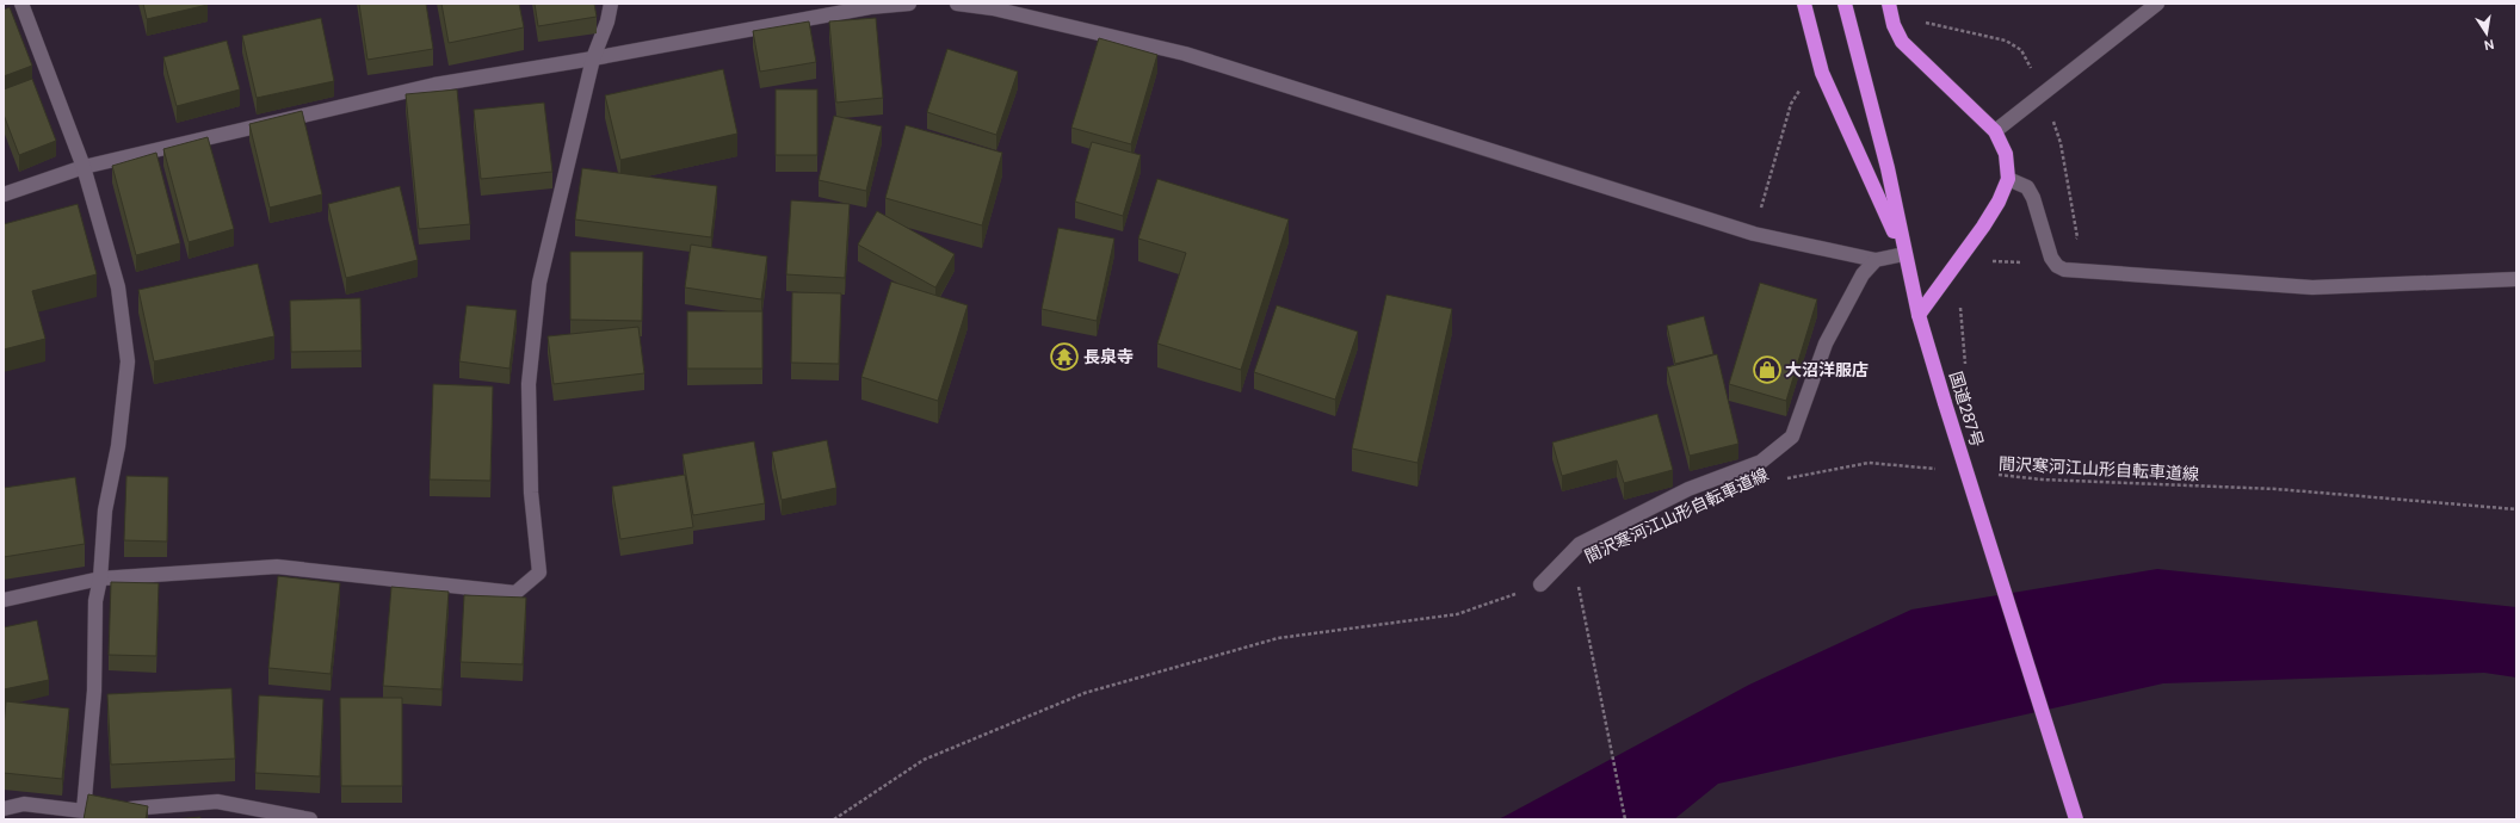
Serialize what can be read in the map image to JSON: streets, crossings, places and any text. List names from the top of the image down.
{
  "streets": {
    "highway": ["国道287号"],
    "path": ["間沢寒河江山形自転車道線"]
  },
  "places": {
    "temple": ["長泉寺"],
    "shop": ["大沼洋服店"]
  },
  "north": "bottom"
}
